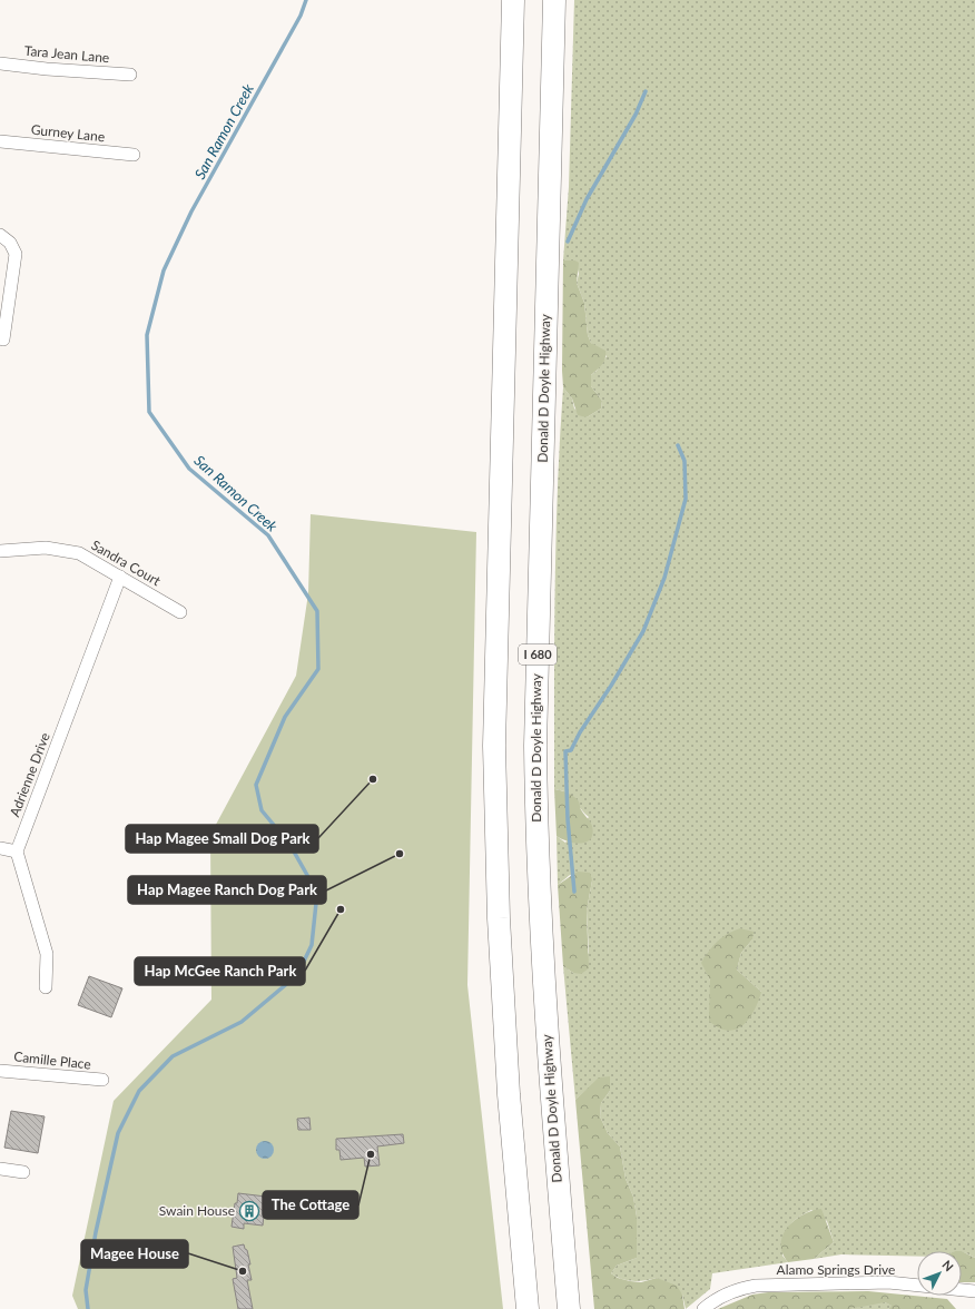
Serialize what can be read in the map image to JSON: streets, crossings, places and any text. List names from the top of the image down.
{
  "streets": {
    "highway": ["Donald D Doyle Highway", "I 680"],
    "street": [
      "Tara Jean Lane",
      "Gurney Lane",
      "Sandra Court",
      "Adrienne Drive",
      "Camille Place",
      "Alamo Springs Drive"
    ]
  },
  "crossings": [
    ["Sandra Court", "Adrienne Drive"]
  ],
  "water": ["San Ramon Creek"],
  "places": {
    "other": [
      "Hap Magee Small Dog Park",
      "Hap Magee Ranch Dog Park",
      "Hap McGee Ranch Park",
      "The Cottage",
      "Magee House"
    ],
    "building": ["Swain House"]
  },
  "north": "top right"
}
